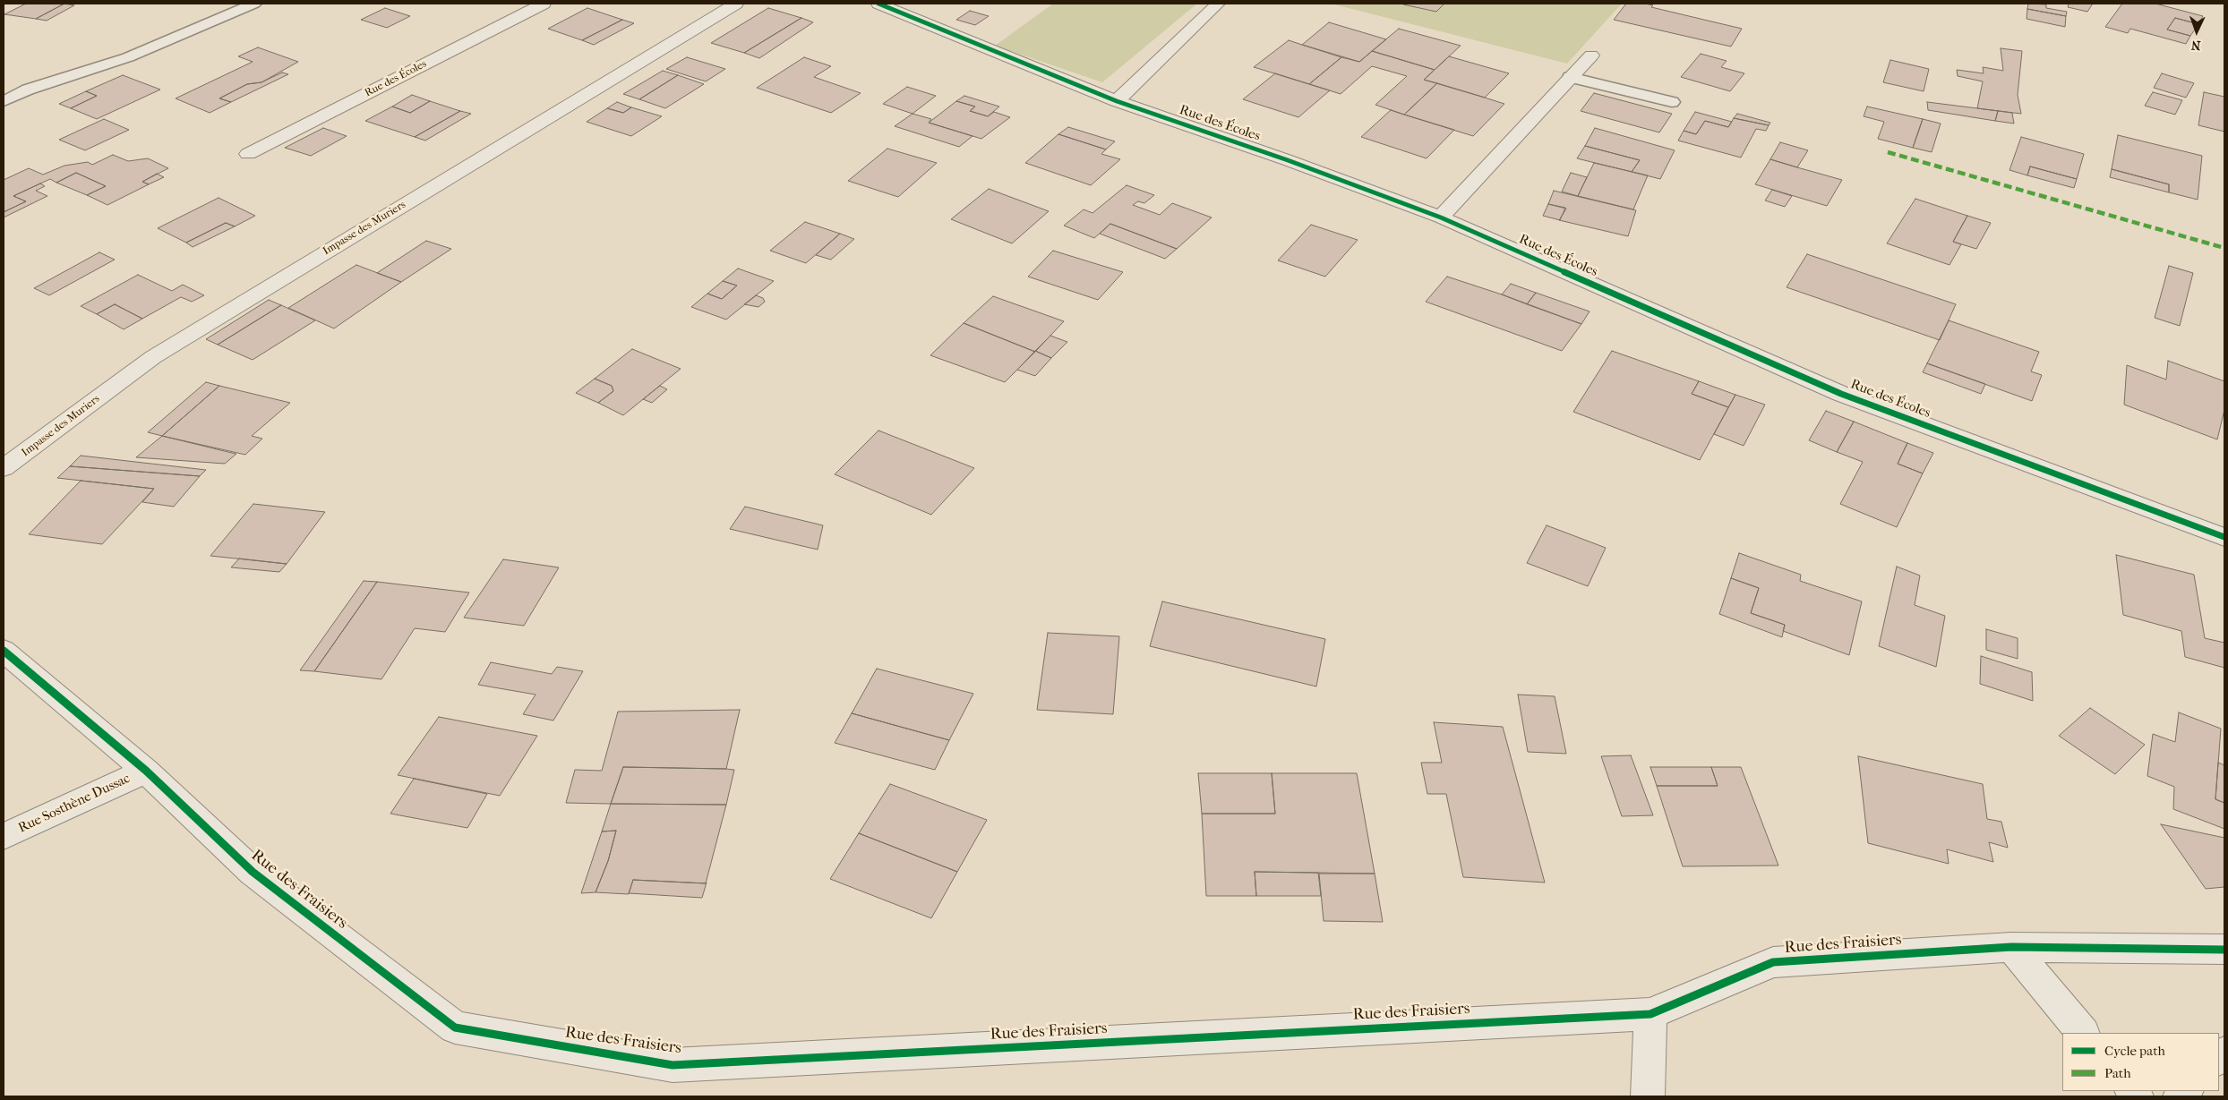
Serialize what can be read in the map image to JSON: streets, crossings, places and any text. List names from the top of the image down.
{
  "streets": {
    "street": [
      "Rue des Écoles",
      "Impasse des Muriers",
      "Rue Sosthène Dussac",
      "Rue des Fraisiers"
    ]
  },
  "crossings": [
    ["Rue Sosthène Dussac", "Rue des Fraisiers"]
  ],
  "legend": ["Cycle path", "Path"],
  "north": "bottom"
}
